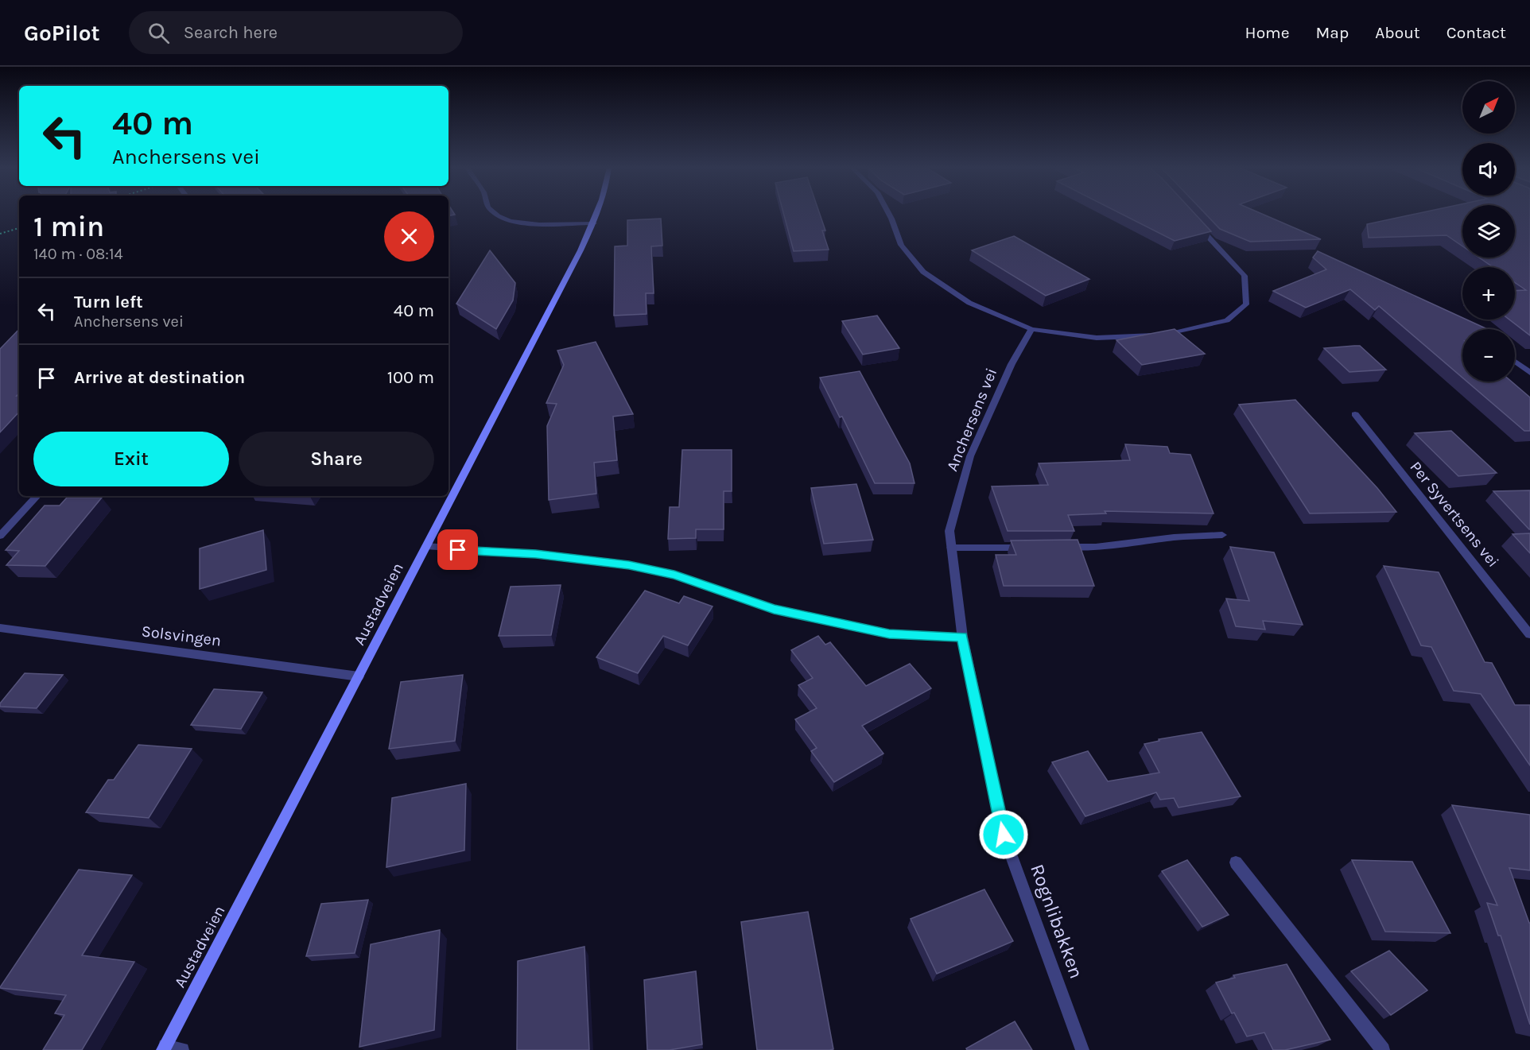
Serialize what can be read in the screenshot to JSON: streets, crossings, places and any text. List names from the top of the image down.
{
  "streets": {
    "main road": ["Austadveien"],
    "street": [
      "Anchersens vei",
      "Per Syvertsens vei",
      "Solsvingen",
      "Rognlibakken"
    ]
  },
  "crossings": [
    ["Anchersens vei", "Rognlibakken"],
    ["Austadveien", "Solsvingen"]
  ],
  "north": "top right",
  "page": {
    "header": "GoPilot",
    "search": "Search here",
    "nav": [
      "Home",
      "Map",
      "About",
      "Contact"
    ],
    "map_buttons": ["+", "−"],
    "turn": ["40 m", "Anchersens vei"],
    "heading": ["1 min", "140 m · 08:14"],
    "list": [
      {
        "name": "Turn left",
        "note": "Anchersens vei",
        "value": "40 m"
      },
      {
        "name": "Arrive at destination",
        "value": "100 m"
      }
    ],
    "buttons": ["Exit", "Share"]
  }
}
